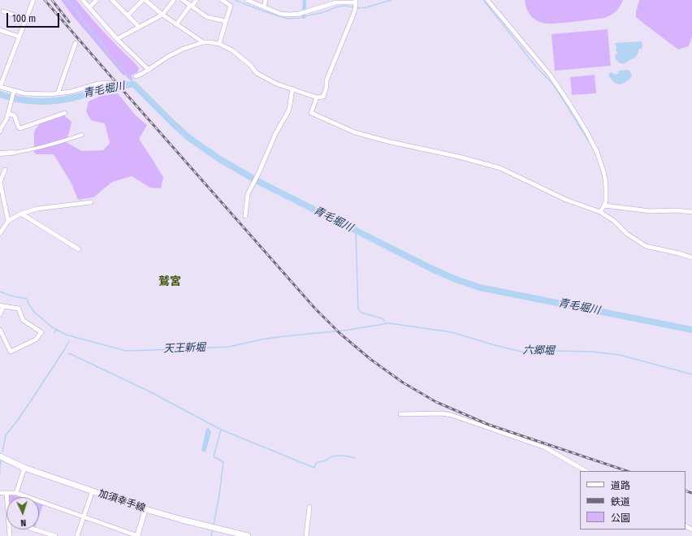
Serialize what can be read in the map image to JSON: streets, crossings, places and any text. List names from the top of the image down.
{
  "streets": {
    "main road": ["加須幸手線"]
  },
  "districts": ["鷲宮"],
  "water": ["青毛堀川", "天王新堀", "六郷堀"],
  "legend": ["道路", "鉄道", "公園"],
  "scale_bar": "100 m",
  "north": "bottom"
}
